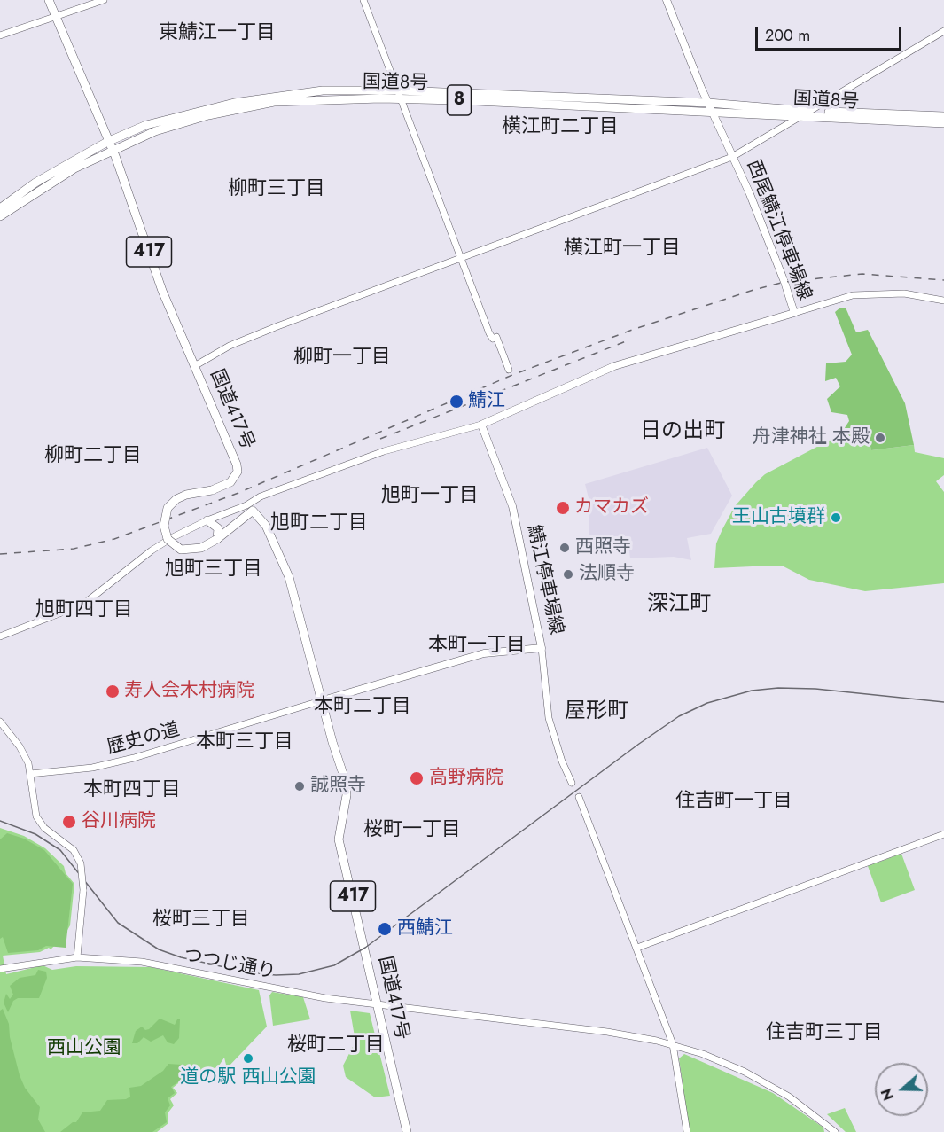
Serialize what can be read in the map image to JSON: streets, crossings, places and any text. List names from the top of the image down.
{
  "streets": {
    "highway": [
      "国道8号",
      "8",
      "417",
      "国道417号"
    ],
    "main road": ["西尾鯖江停車場線", "鯖江停車場線"],
    "street": ["歴史の道", "つつじ通り"]
  },
  "crossings": [
    ["国道8号", "西尾鯖江停車場線"],
    ["国道8号", "国道417号"],
    ["西尾鯖江停車場線", "鯖江停車場線"],
    ["国道417号", "鯖江停車場線"],
    ["国道417号", "歴史の道"],
    ["国道417号", "つつじ通り"],
    ["鯖江停車場線", "歴史の道"]
  ],
  "districts": [
    "東鯖江一丁目",
    "横江町二丁目",
    "柳町三丁目",
    "横江町一丁目",
    "柳町一丁目",
    "日の出町",
    "柳町二丁目",
    "旭町一丁目",
    "旭町二丁目",
    "旭町三丁目",
    "深江町",
    "旭町四丁目",
    "本町一丁目",
    "本町二丁目",
    "屋形町",
    "本町三丁目",
    "本町四丁目",
    "住吉町一丁目",
    "桜町一丁目",
    "桜町三丁目",
    "住吉町三丁目",
    "桜町二丁目"
  ],
  "parks": ["西山公園"],
  "places": [
    "鯖江",
    "舟津神社 本殿",
    "カマカズ",
    "王山古墳群",
    "西照寺",
    "法順寺",
    "寿人会木村病院",
    "高野病院",
    "誠照寺",
    "谷川病院",
    "西鯖江",
    "道の駅 西山公園"
  ],
  "scale_bar": "200 m",
  "north": "left"
}
